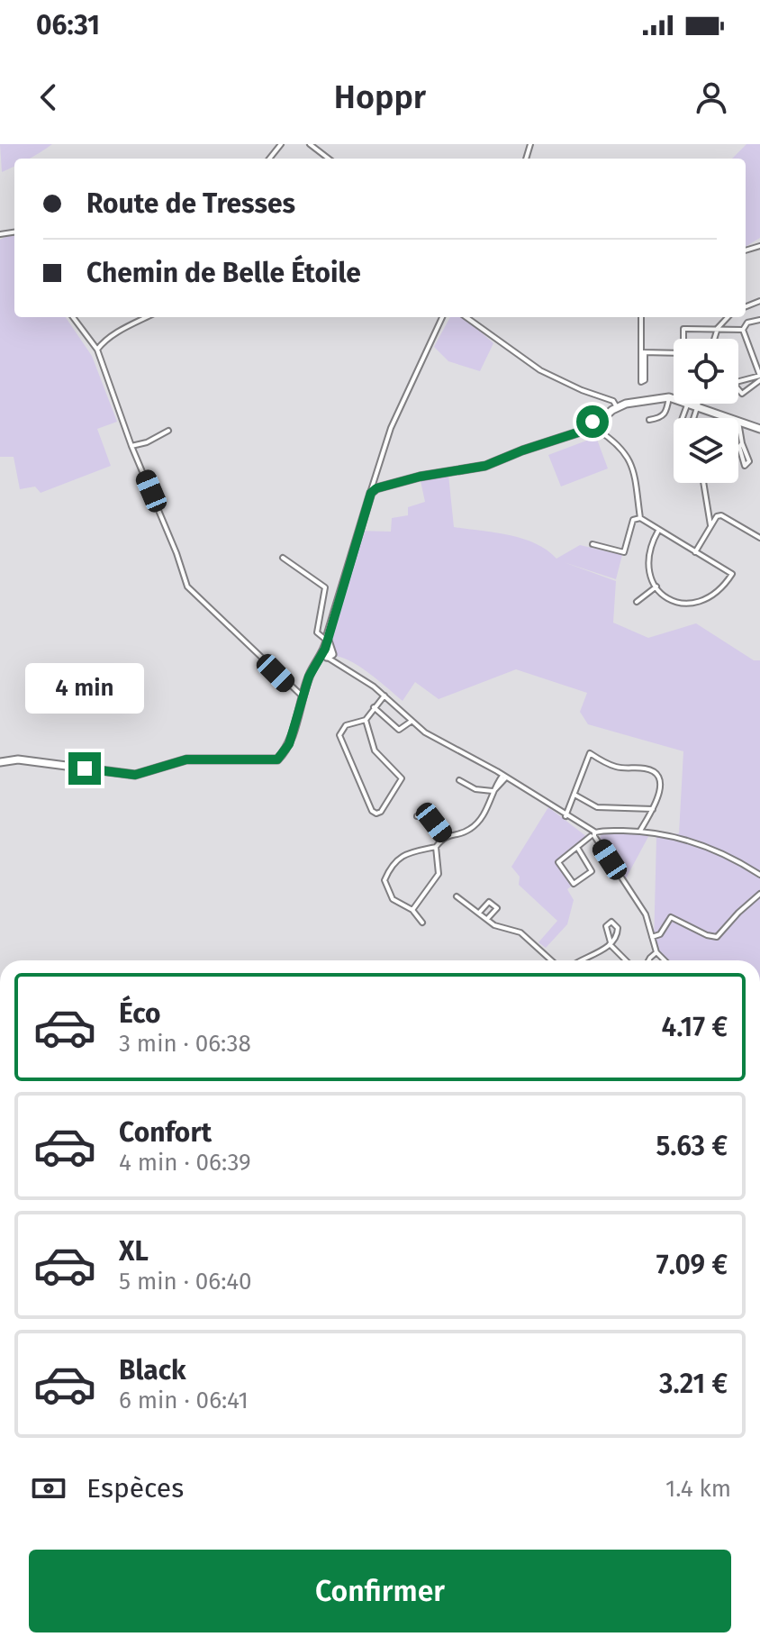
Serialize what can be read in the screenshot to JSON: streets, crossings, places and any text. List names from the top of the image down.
{
  "page": {
    "status": "06:31",
    "header": "Hoppr",
    "banner": ["Route de Tresses", "Chemin de Belle Étoile"],
    "bubble": "4 min",
    "list": [
      {
        "name": "Éco",
        "note": "3 min · 06:38",
        "value": "4.17 €"
      },
      {
        "name": "Confort",
        "note": "4 min · 06:39",
        "value": "5.63 €"
      },
      {
        "name": "XL",
        "note": "5 min · 06:40",
        "value": "7.09 €"
      },
      {
        "name": "Black",
        "note": "6 min · 06:41",
        "value": "3.21 €"
      }
    ],
    "pay": ["Espèces", "1.4 km"],
    "buttons": "Confirmer"
  }
}
